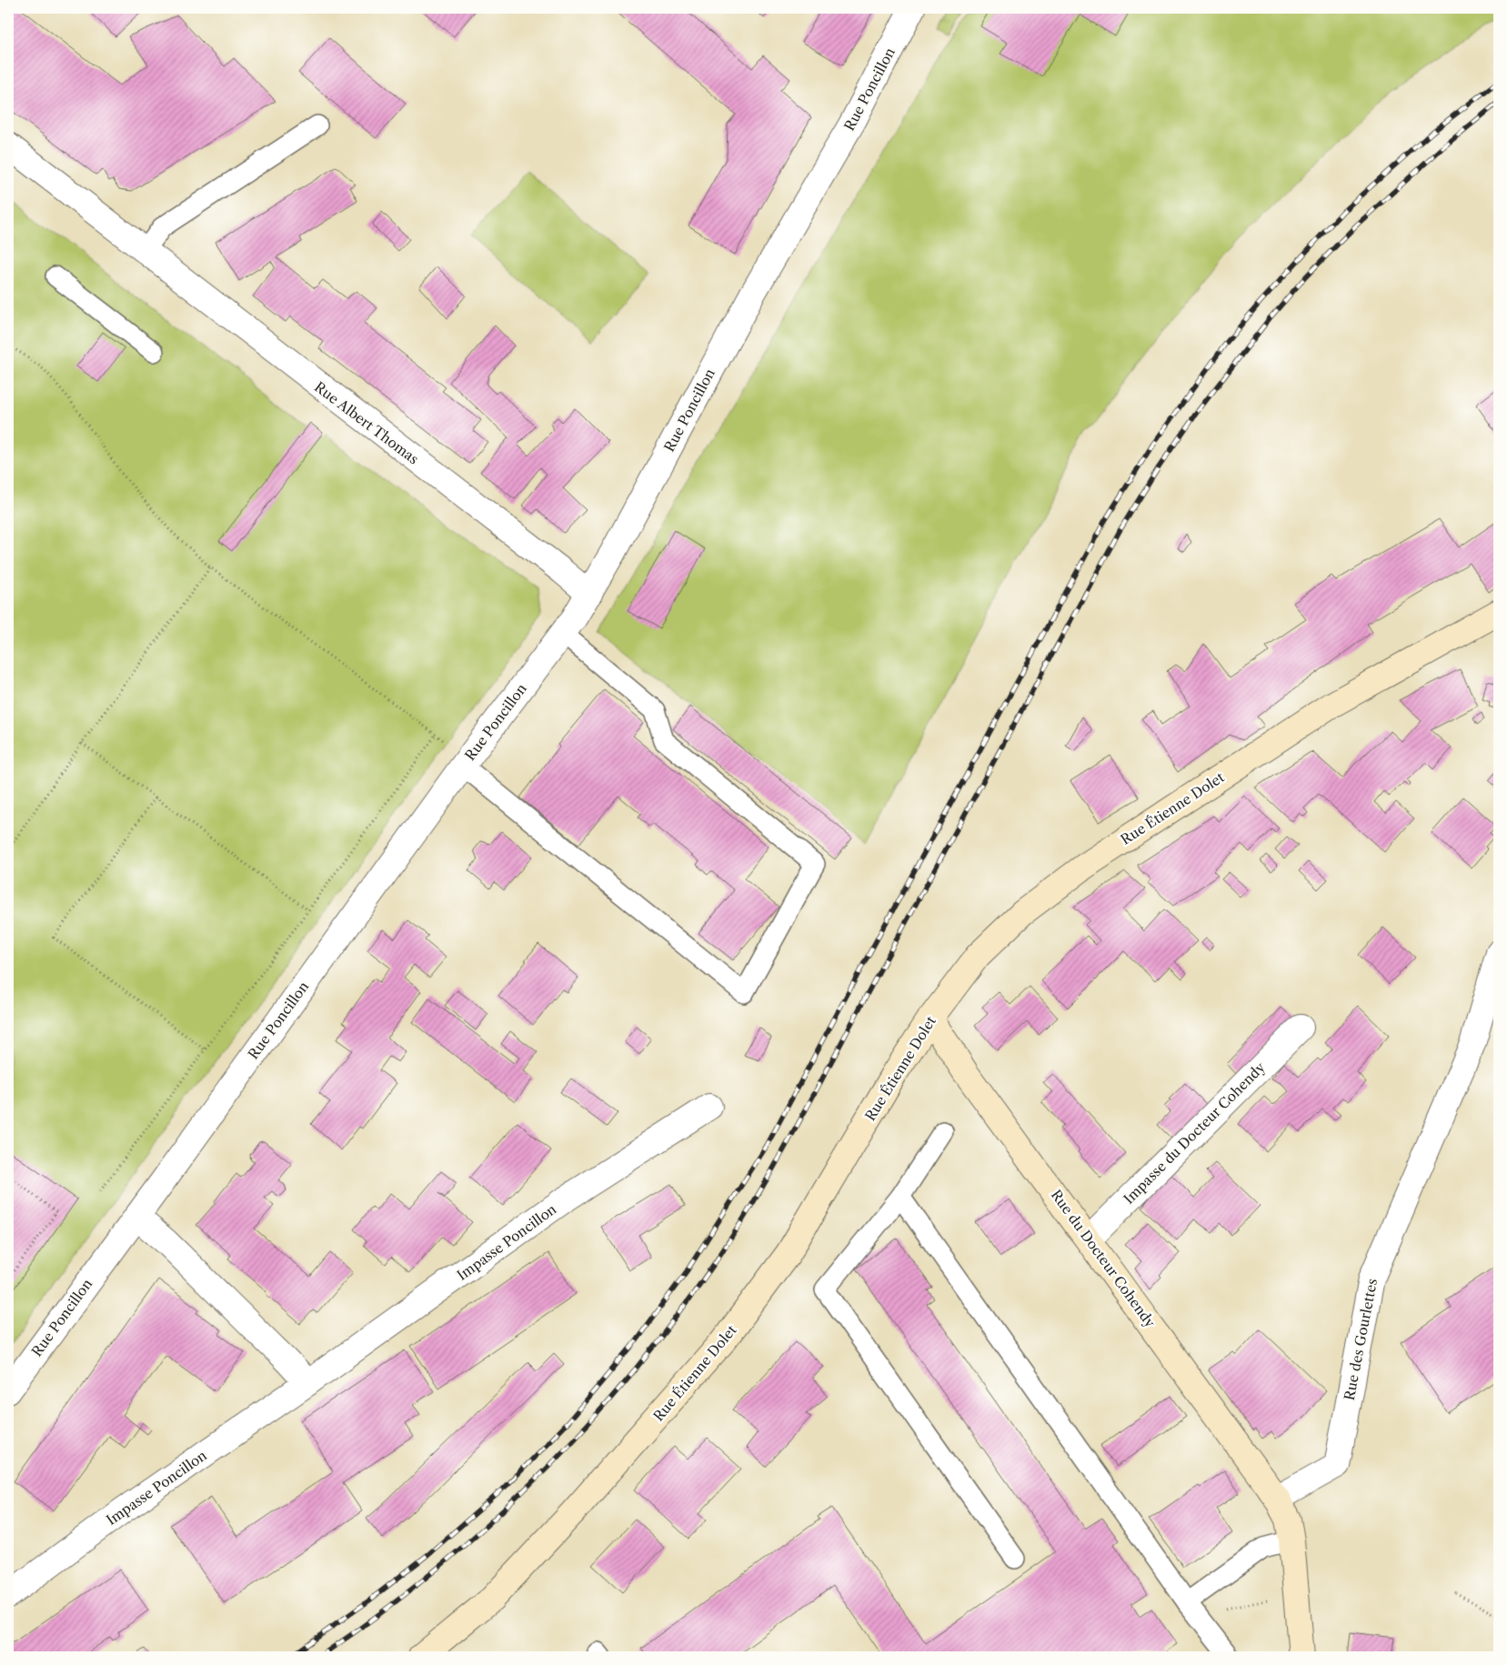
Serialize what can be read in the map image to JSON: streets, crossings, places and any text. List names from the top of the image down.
{
  "streets": {
    "main road": ["Rue Étienne Dolet", "Rue du Docteur Cohendy"],
    "street": [
      "Rue Poncillon",
      "Rue Albert Thomas",
      "Impasse du Docteur Cohendy",
      "Impasse Poncillon",
      "Rue des Gourlettes"
    ]
  },
  "crossings": [
    ["Rue Poncillon", "Rue Albert Thomas"],
    ["Rue Étienne Dolet", "Rue du Docteur Cohendy"],
    ["Impasse du Docteur Cohendy", "Rue du Docteur Cohendy"],
    ["Rue du Docteur Cohendy", "Rue des Gourlettes"]
  ]
}
